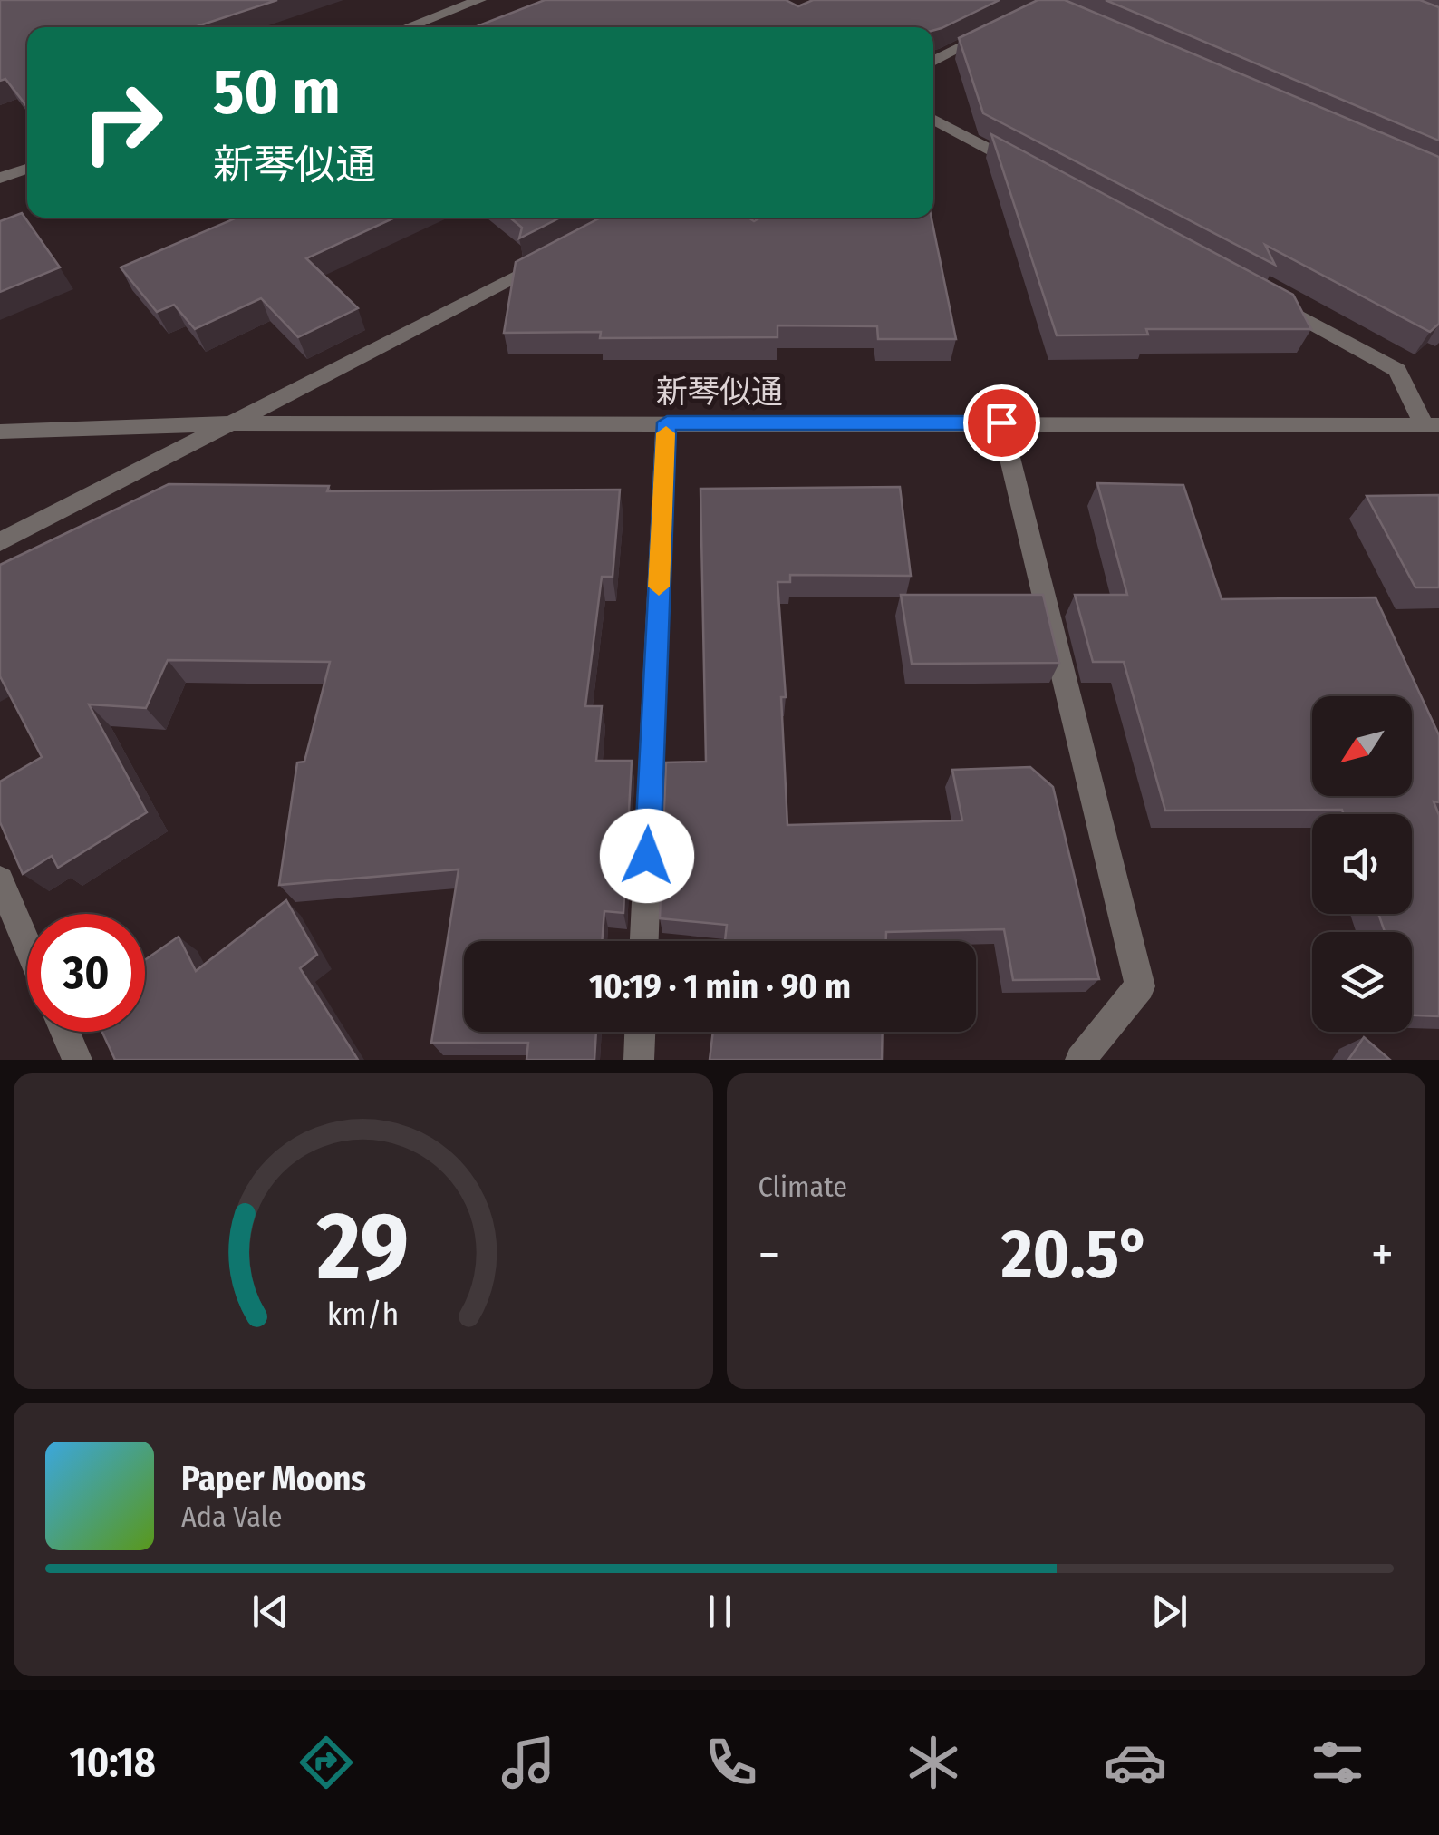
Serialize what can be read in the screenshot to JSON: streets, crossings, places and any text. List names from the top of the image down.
{
  "streets": {
    "street": ["新琴似通"]
  },
  "north": "bottom left",
  "page": {
    "turn": ["50 m", "新琴似通"],
    "limit": "30",
    "trip": "10:19 · 1 min · 90 m",
    "tile": "Climate",
    "heat": ["−", "20.5°", "+"],
    "song": ["Paper Moons", "Ada Vale"],
    "tabs": "10:18",
    "gauge": ["29", "km/h"]
  }
}
